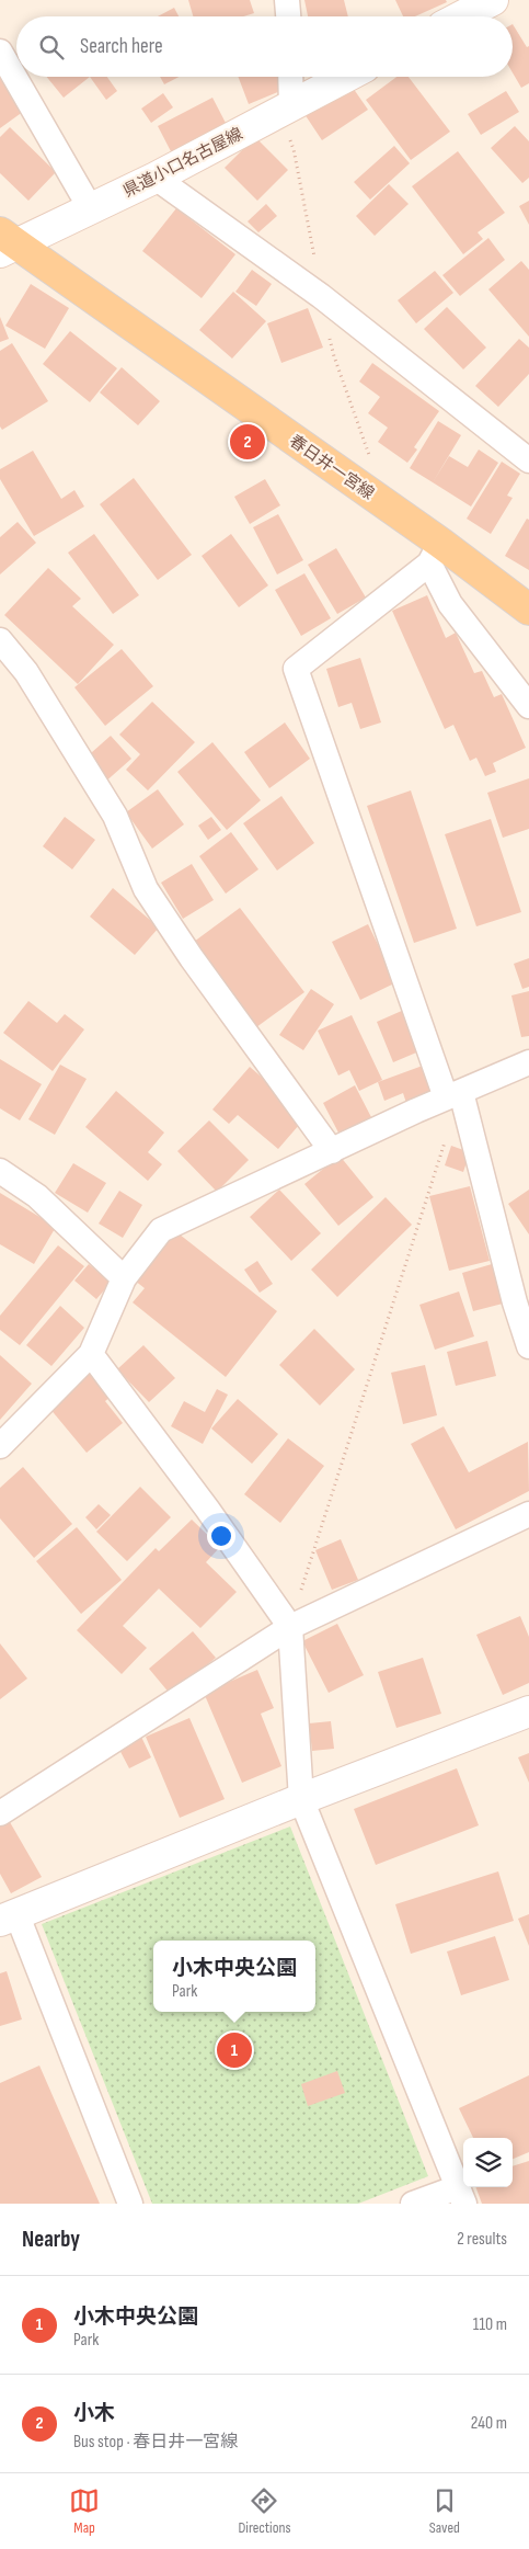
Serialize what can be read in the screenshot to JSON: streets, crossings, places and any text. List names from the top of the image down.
{
  "streets": {
    "main road": ["春日井一宮線"],
    "street": ["県道小口名古屋線"]
  },
  "crossings": [
    ["県道小口名古屋線", "春日井一宮線"]
  ],
  "page": {
    "search": "Search here",
    "pins": ["2", "1"],
    "popup": ["小木中央公園", "Park"],
    "heading": ["Nearby", "2 results"],
    "list": [
      {
        "mark": "1",
        "name": "小木中央公園",
        "note": "Park",
        "value": "110 m"
      },
      {
        "mark": "2",
        "name": "小木",
        "note": "Bus stop · 春日井一宮線",
        "value": "240 m"
      }
    ],
    "nav": ["Map", "Directions", "Saved"]
  }
}
